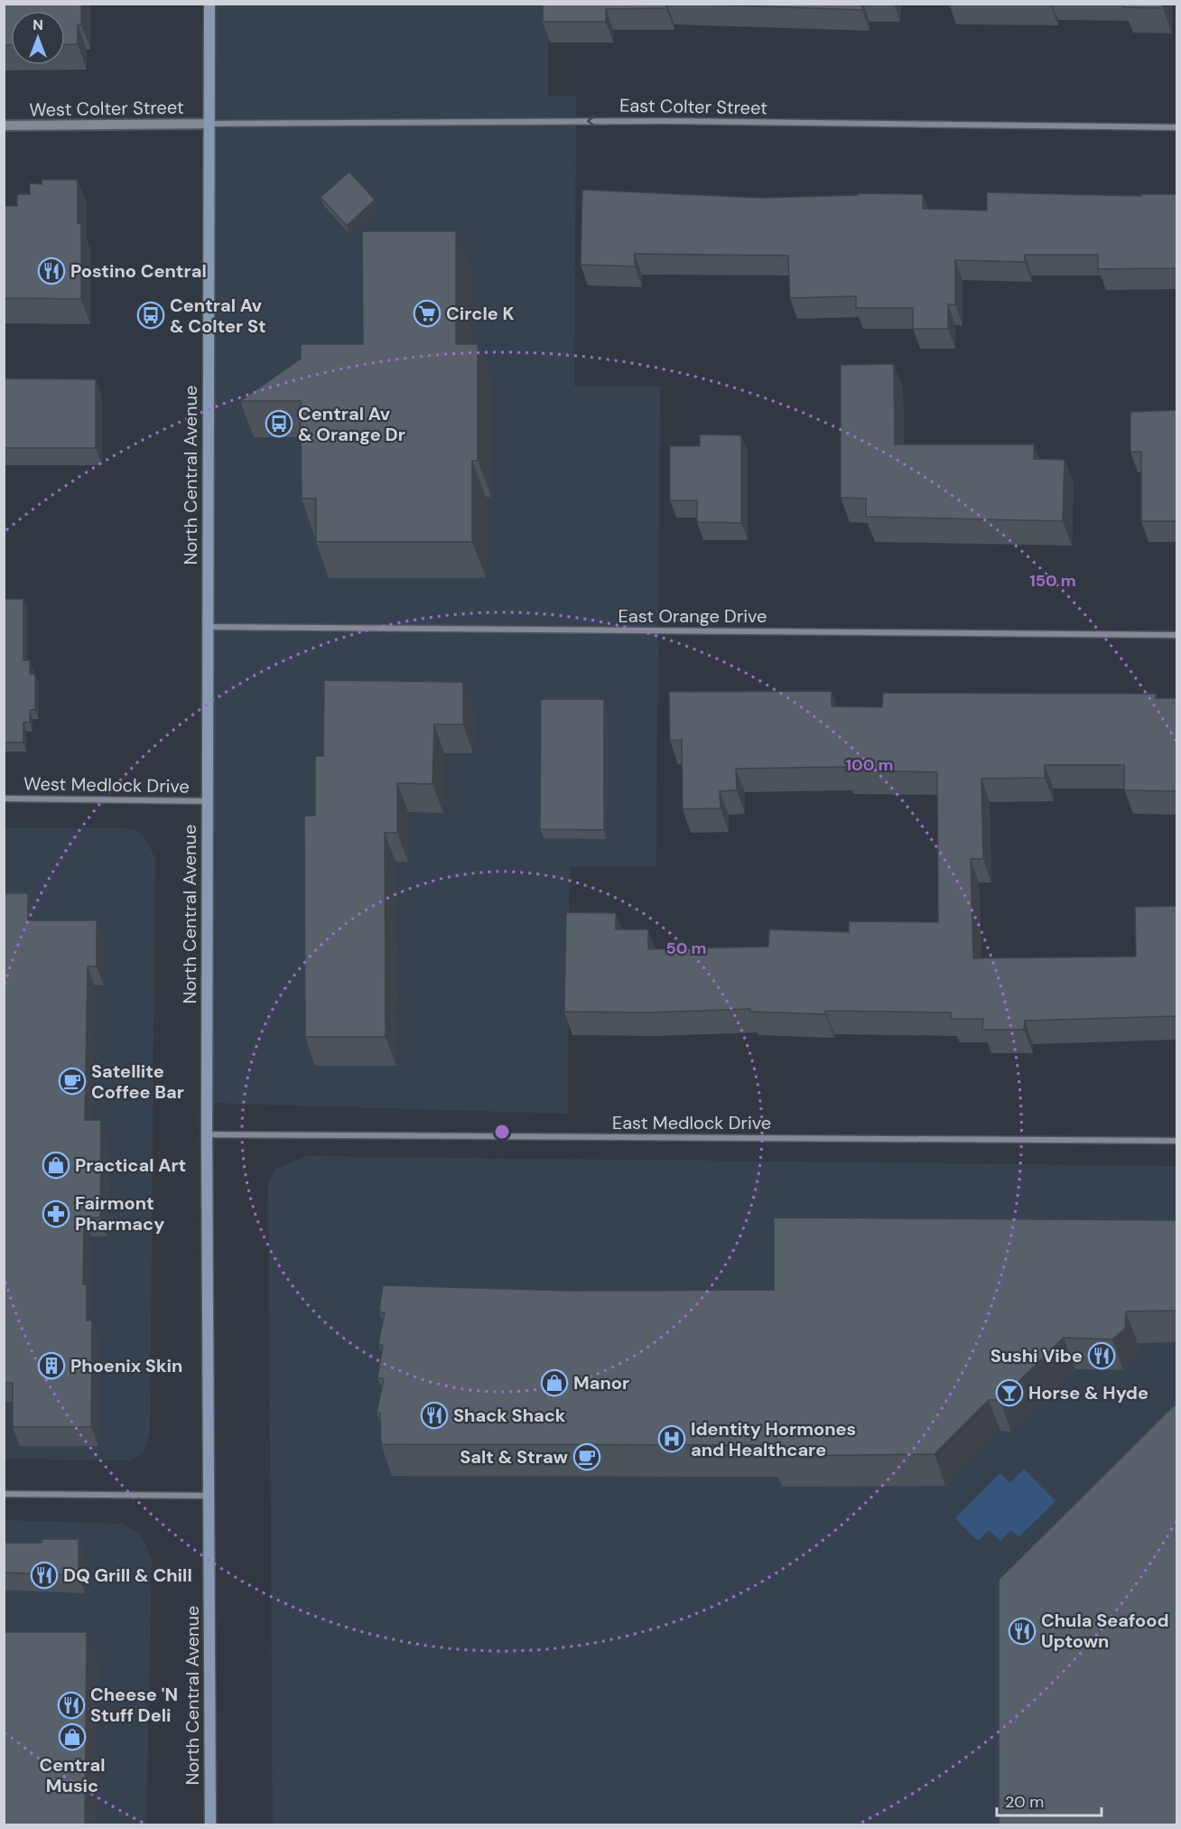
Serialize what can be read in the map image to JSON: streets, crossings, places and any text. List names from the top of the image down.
{
  "streets": {
    "main road": ["North Central Avenue"],
    "street": [
      "East Colter Street",
      "West Colter Street",
      "East Orange Drive",
      "West Medlock Drive",
      "East Medlock Drive"
    ]
  },
  "crossings": [
    ["East Colter Street", "West Colter Street"],
    ["East Colter Street", "North Central Avenue"],
    ["West Colter Street", "North Central Avenue"],
    ["North Central Avenue", "East Orange Drive"],
    ["North Central Avenue", "West Medlock Drive"],
    ["North Central Avenue", "East Medlock Drive"]
  ],
  "one_way": ["East Colter Street"],
  "places": {
    "restaurant": [
      "Postino Central",
      "Sushi Vibe",
      "Shack Shack",
      "DQ Grill & Chill",
      "Chula Seafood Uptown",
      "Cheese 'N Stuff Deli"
    ],
    "supermarket": ["Circle K"],
    "bus stop": ["Central Av & Colter St", "Central Av & Orange Dr"],
    "cafe": ["Satellite Coffee Bar", "Salt & Straw"],
    "shop": ["Practical Art", "Manor", "Central Music"],
    "pharmacy": ["Fairmont Pharmacy"],
    "building": ["Phoenix Skin"],
    "bar": ["Horse & Hyde"],
    "hospital": ["Identity Hormones and Healthcare"]
  },
  "scale_bar": "20 m",
  "north": "top",
  "rings": ["150 m", "100 m", "50 m"]
}
